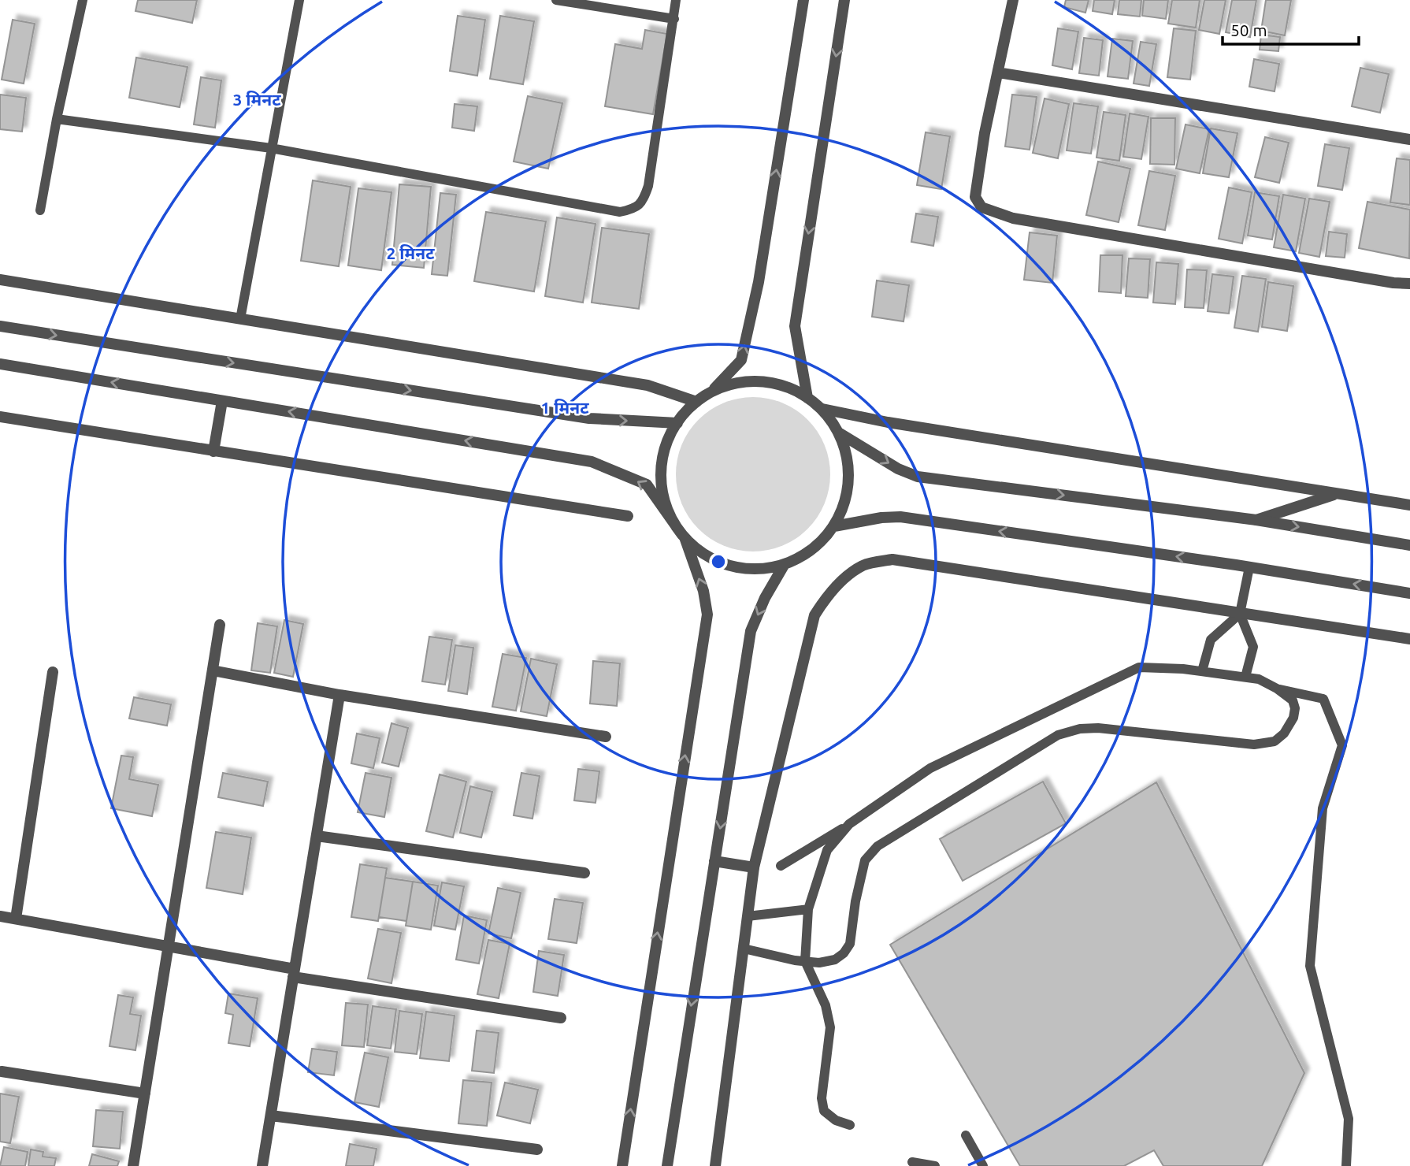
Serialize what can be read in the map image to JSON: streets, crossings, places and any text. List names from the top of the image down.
{
  "scale_bar": "50 m",
  "rings": ["3 मिनट", "2 मिनट", "1 मिनट"]
}
